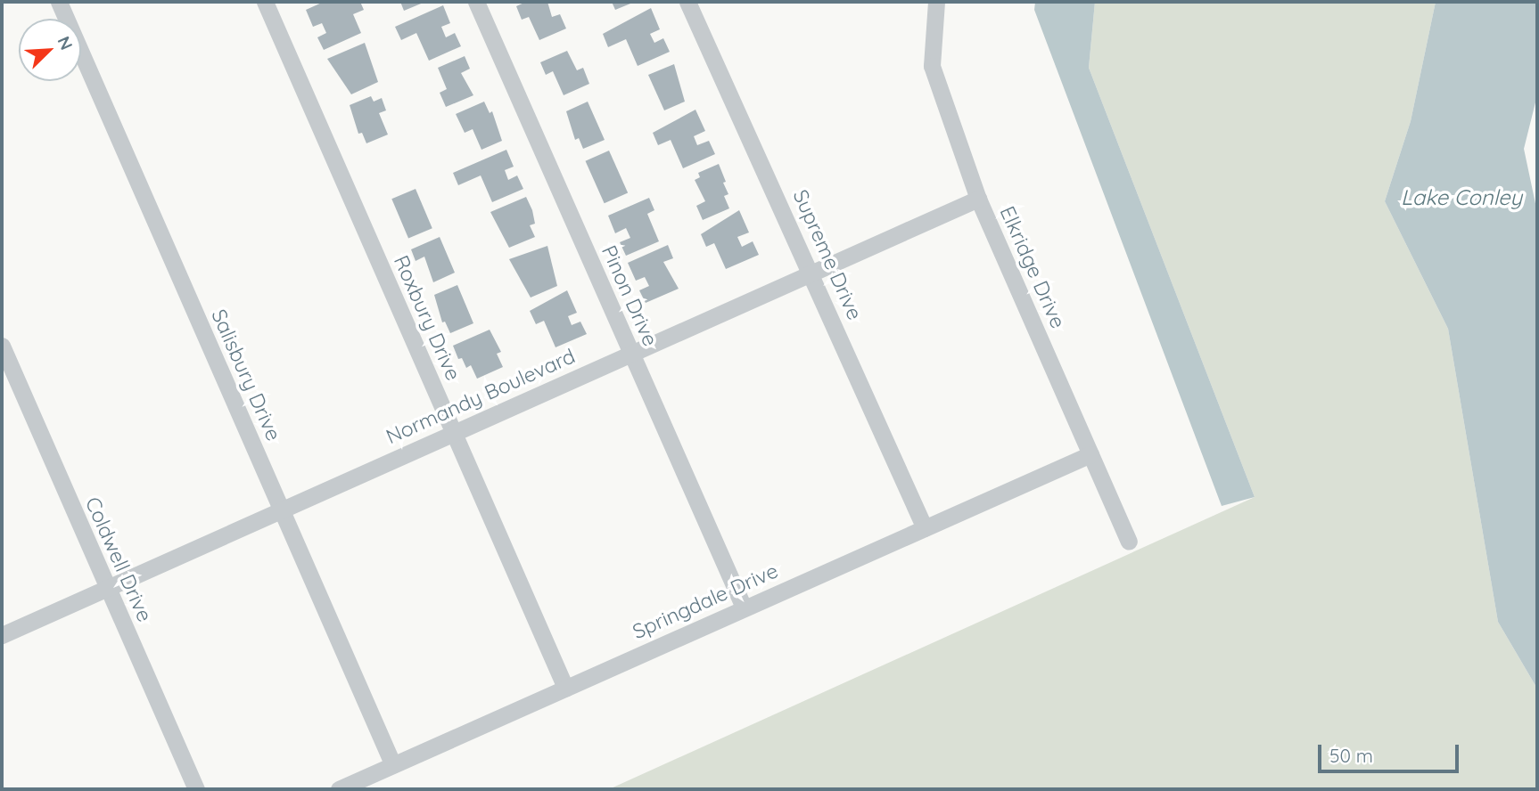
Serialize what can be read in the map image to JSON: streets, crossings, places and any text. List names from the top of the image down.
{
  "streets": {
    "street": [
      "Supreme Drive",
      "Elkridge Drive",
      "Pinon Drive",
      "Roxbury Drive",
      "Salisbury Drive",
      "Normandy Boulevard",
      "Coldwell Drive",
      "Springdale Drive"
    ]
  },
  "crossings": [
    ["Supreme Drive", "Normandy Boulevard"],
    ["Supreme Drive", "Springdale Drive"],
    ["Elkridge Drive", "Normandy Boulevard"],
    ["Elkridge Drive", "Springdale Drive"],
    ["Pinon Drive", "Normandy Boulevard"],
    ["Pinon Drive", "Springdale Drive"],
    ["Roxbury Drive", "Normandy Boulevard"],
    ["Roxbury Drive", "Springdale Drive"],
    ["Salisbury Drive", "Normandy Boulevard"],
    ["Salisbury Drive", "Springdale Drive"],
    ["Normandy Boulevard", "Coldwell Drive"]
  ],
  "water": ["Lake Conley"],
  "scale_bar": "50 m",
  "north": "top right"
}
